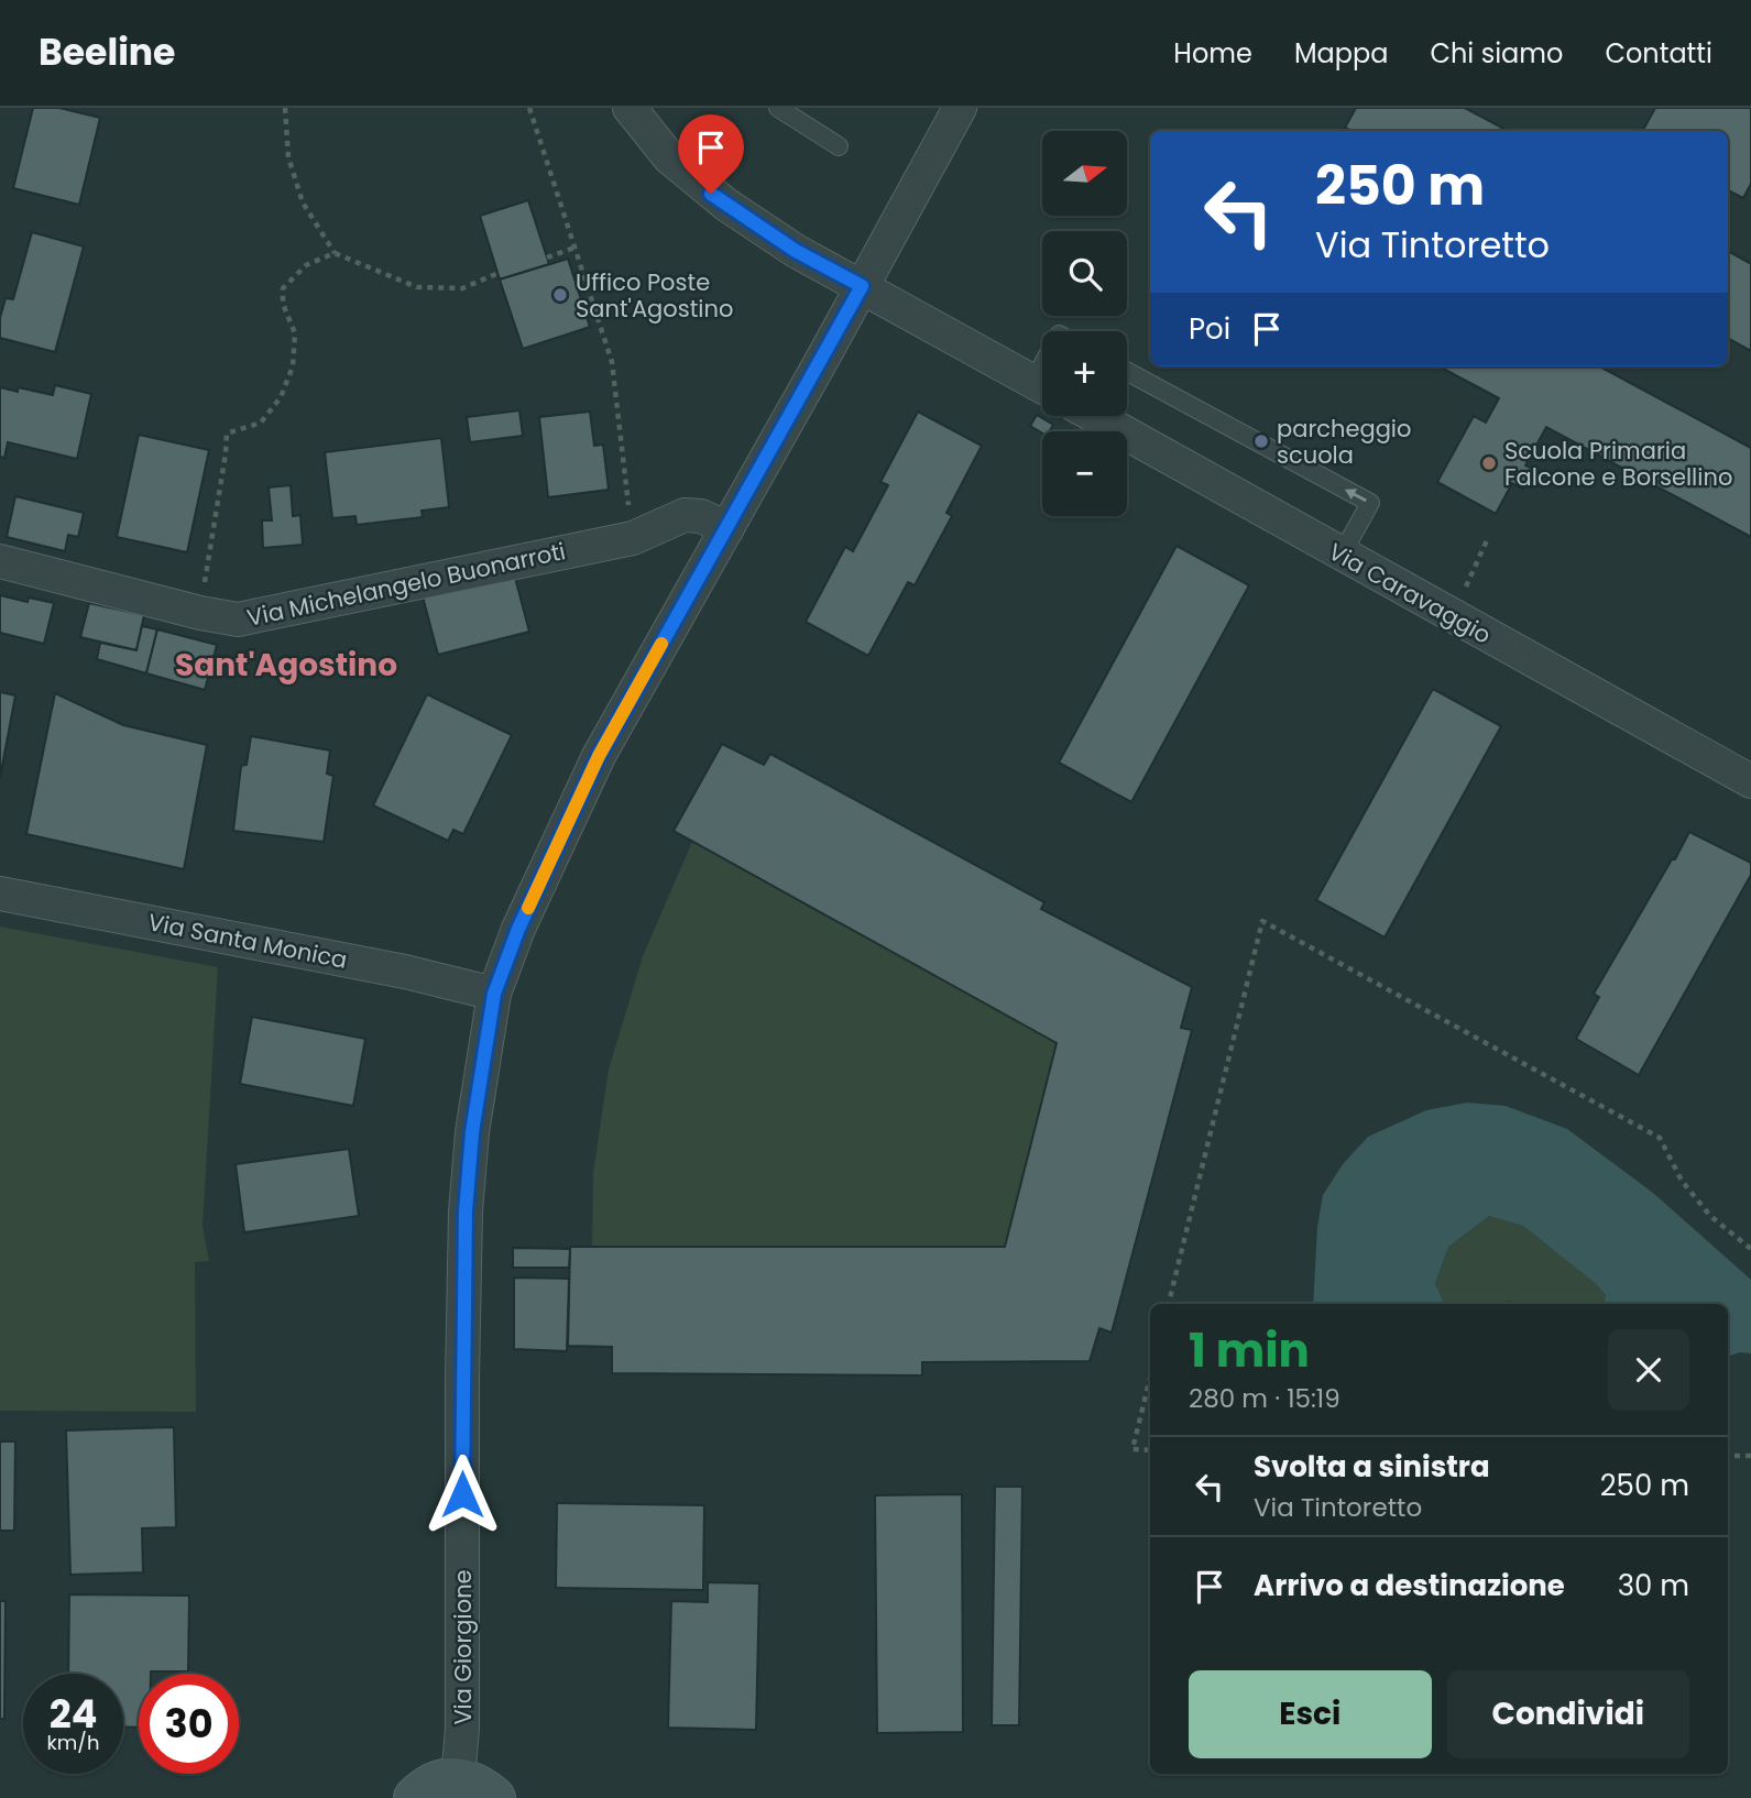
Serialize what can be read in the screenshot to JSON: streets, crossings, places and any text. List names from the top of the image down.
{
  "streets": {
    "street": [
      "Via Michelangelo Buonarroti",
      "Via Caravaggio",
      "Via Santa Monica",
      "Via Giorgione"
    ]
  },
  "crossings": [
    ["Via Michelangelo Buonarroti", "Via Giorgione"],
    ["Via Santa Monica", "Via Giorgione"]
  ],
  "districts": ["Sant'Agostino"],
  "places": ["Uffico Poste Sant'Agostino", "parcheggio scuola", "Scuola Primaria Falcone e Borsellino"],
  "north": "right",
  "page": {
    "header": "Beeline",
    "nav": [
      "Home",
      "Mappa",
      "Chi siamo",
      "Contatti"
    ],
    "map_buttons": ["+", "−"],
    "turn": ["250 m", "Via Tintoretto"],
    "then": "Poi",
    "heading": ["1 min", "280 m · 15:19"],
    "list": [
      {
        "name": "Svolta a sinistra",
        "note": "Via Tintoretto",
        "value": "250 m"
      },
      {
        "name": "Arrivo a destinazione",
        "value": "30 m"
      }
    ],
    "buttons": ["Esci", "Condividi"],
    "speed": "24 km/h",
    "limit": "30"
  }
}
